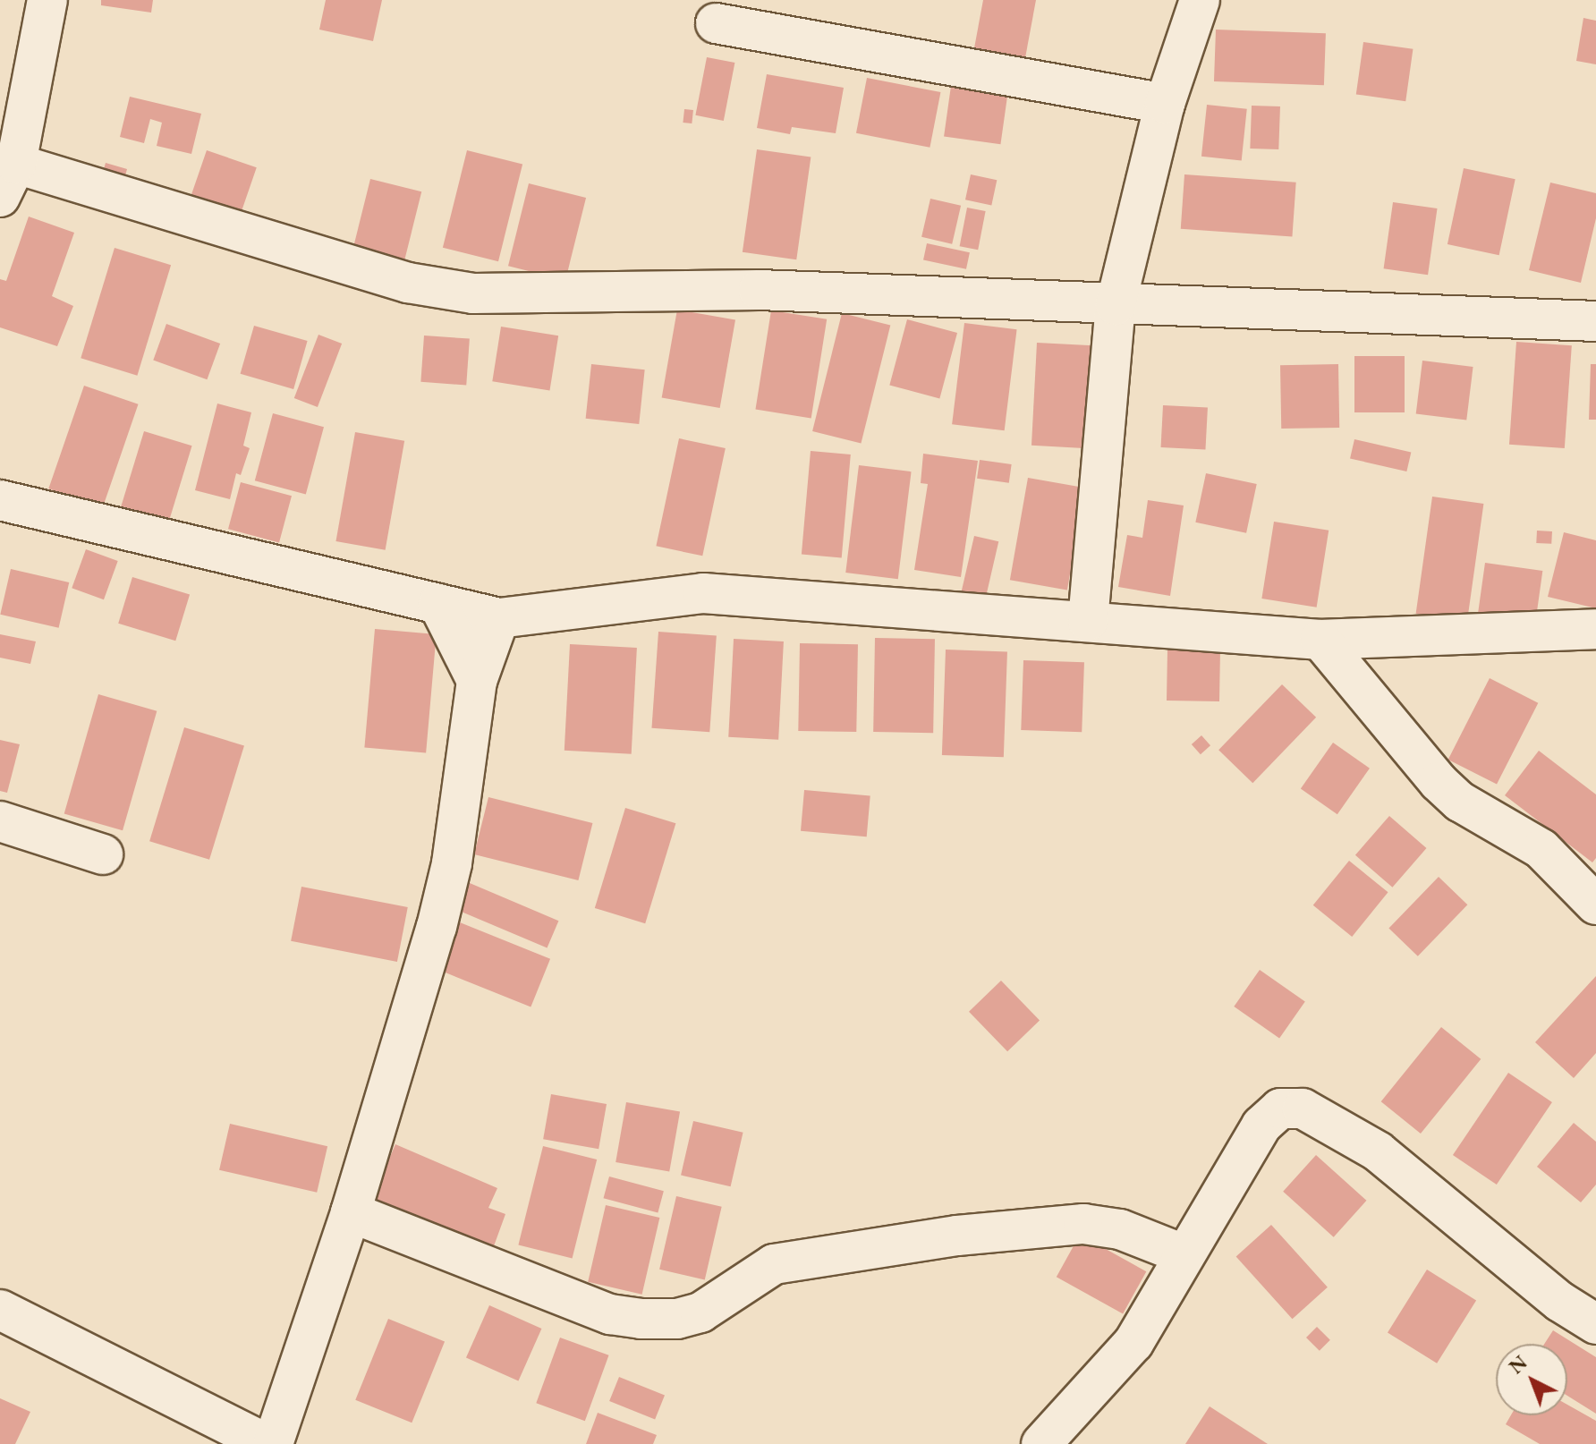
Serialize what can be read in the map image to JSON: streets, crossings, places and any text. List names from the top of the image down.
{
  "north": "top left"
}
